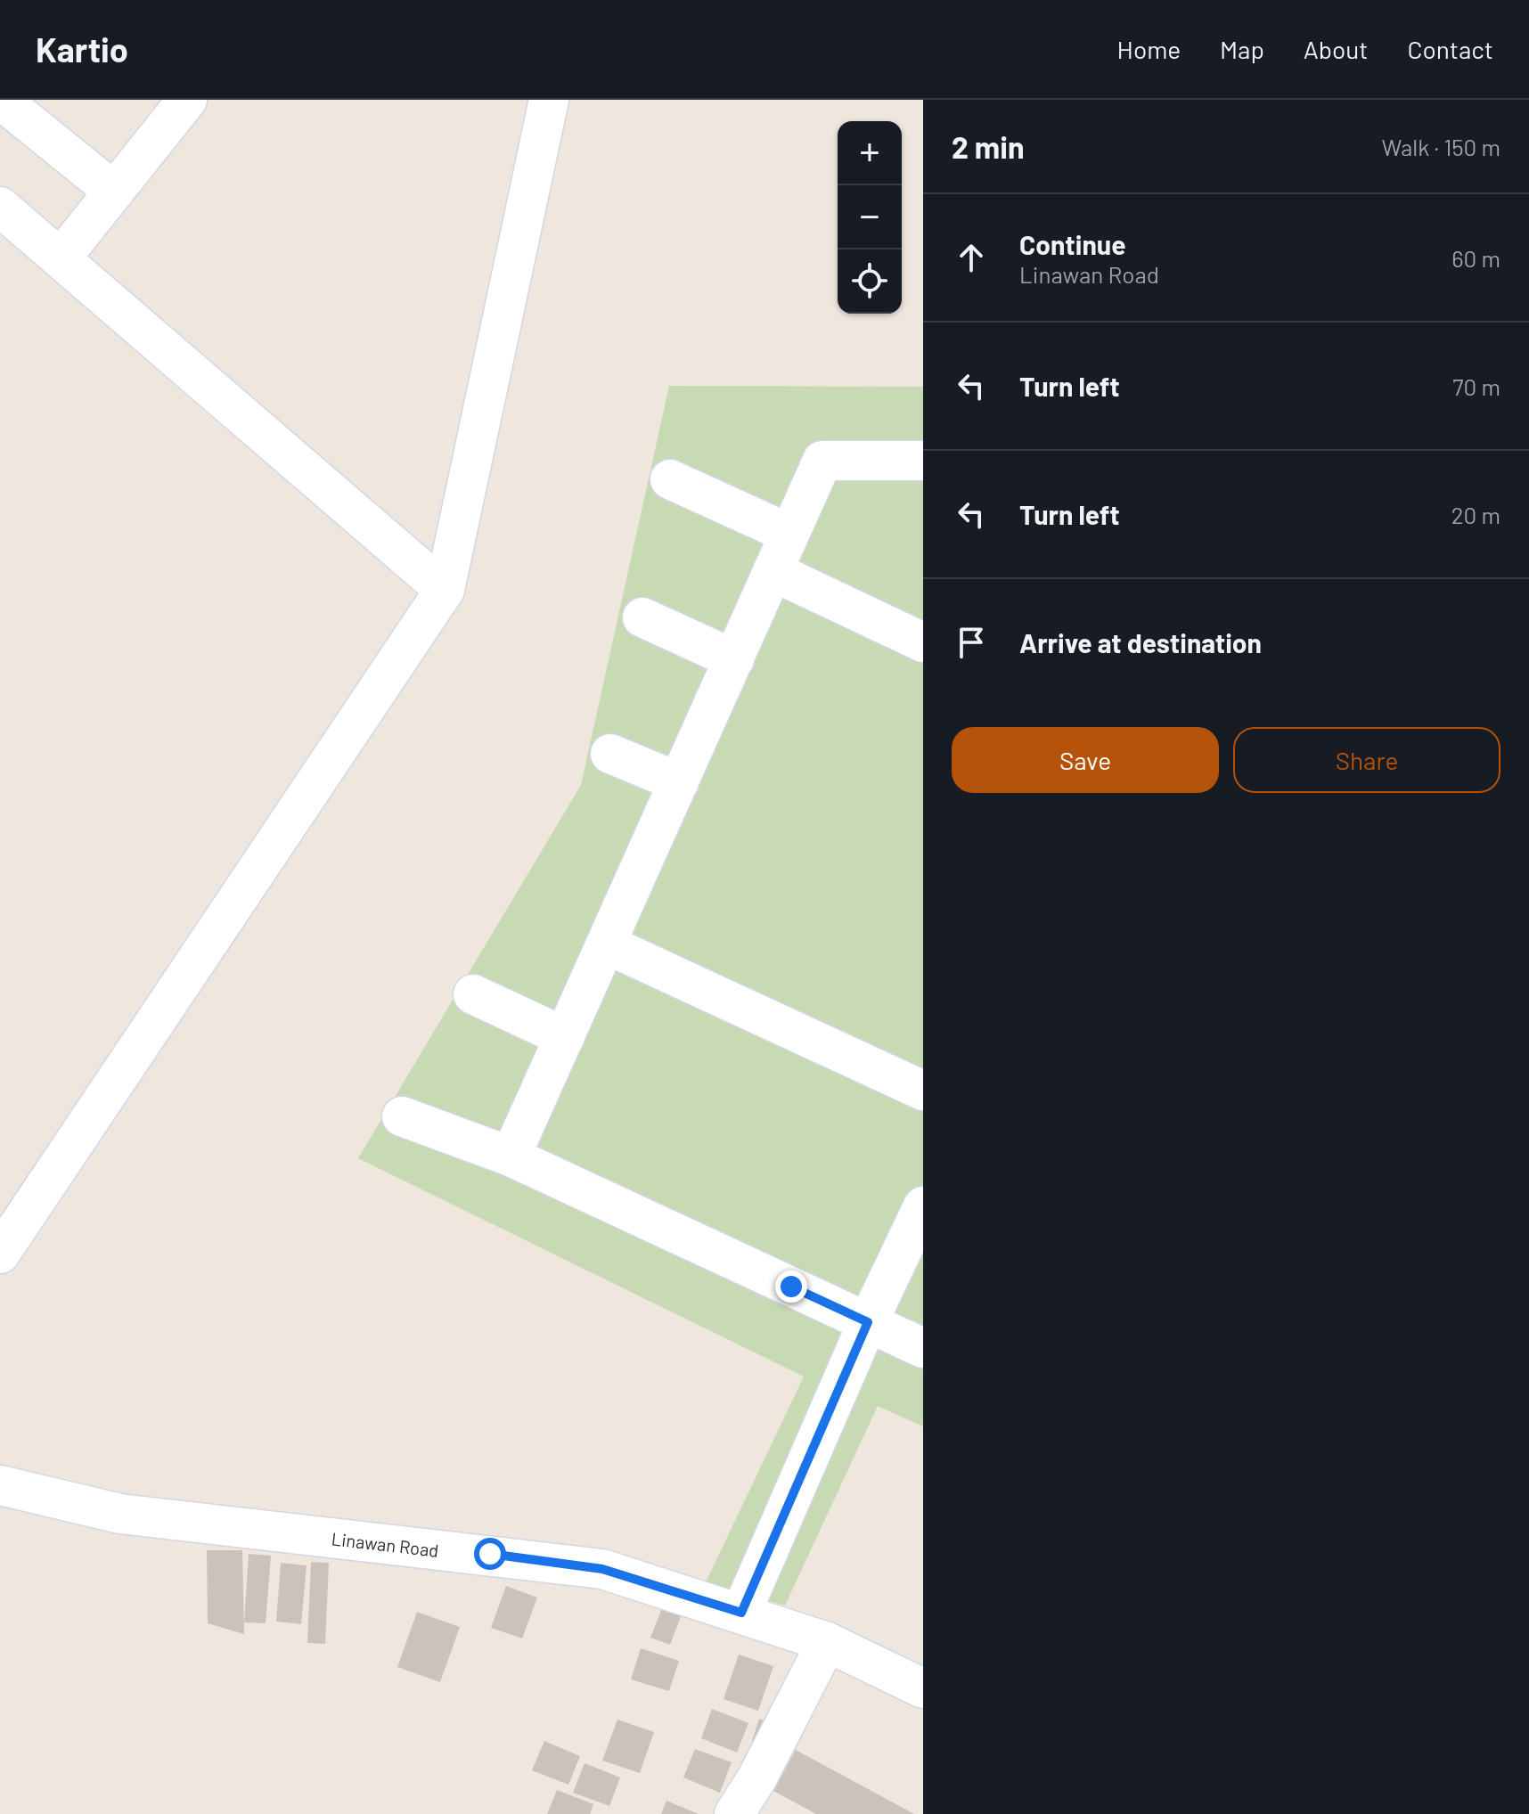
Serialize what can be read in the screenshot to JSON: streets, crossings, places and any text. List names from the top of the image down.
{
  "streets": {
    "street": ["Linawan Road"]
  },
  "page": {
    "header": "Kartio",
    "nav": [
      "Home",
      "Map",
      "About",
      "Contact"
    ],
    "heading": ["2 min", "Walk · 150 m"],
    "map_buttons": ["+", "−"],
    "list": [
      ["Continue", "Linawan Road", "60 m"],
      ["Turn left", "70 m"],
      ["Turn left", "20 m"],
      "Arrive at destination"
    ],
    "buttons": ["Save", "Share"]
  }
}
